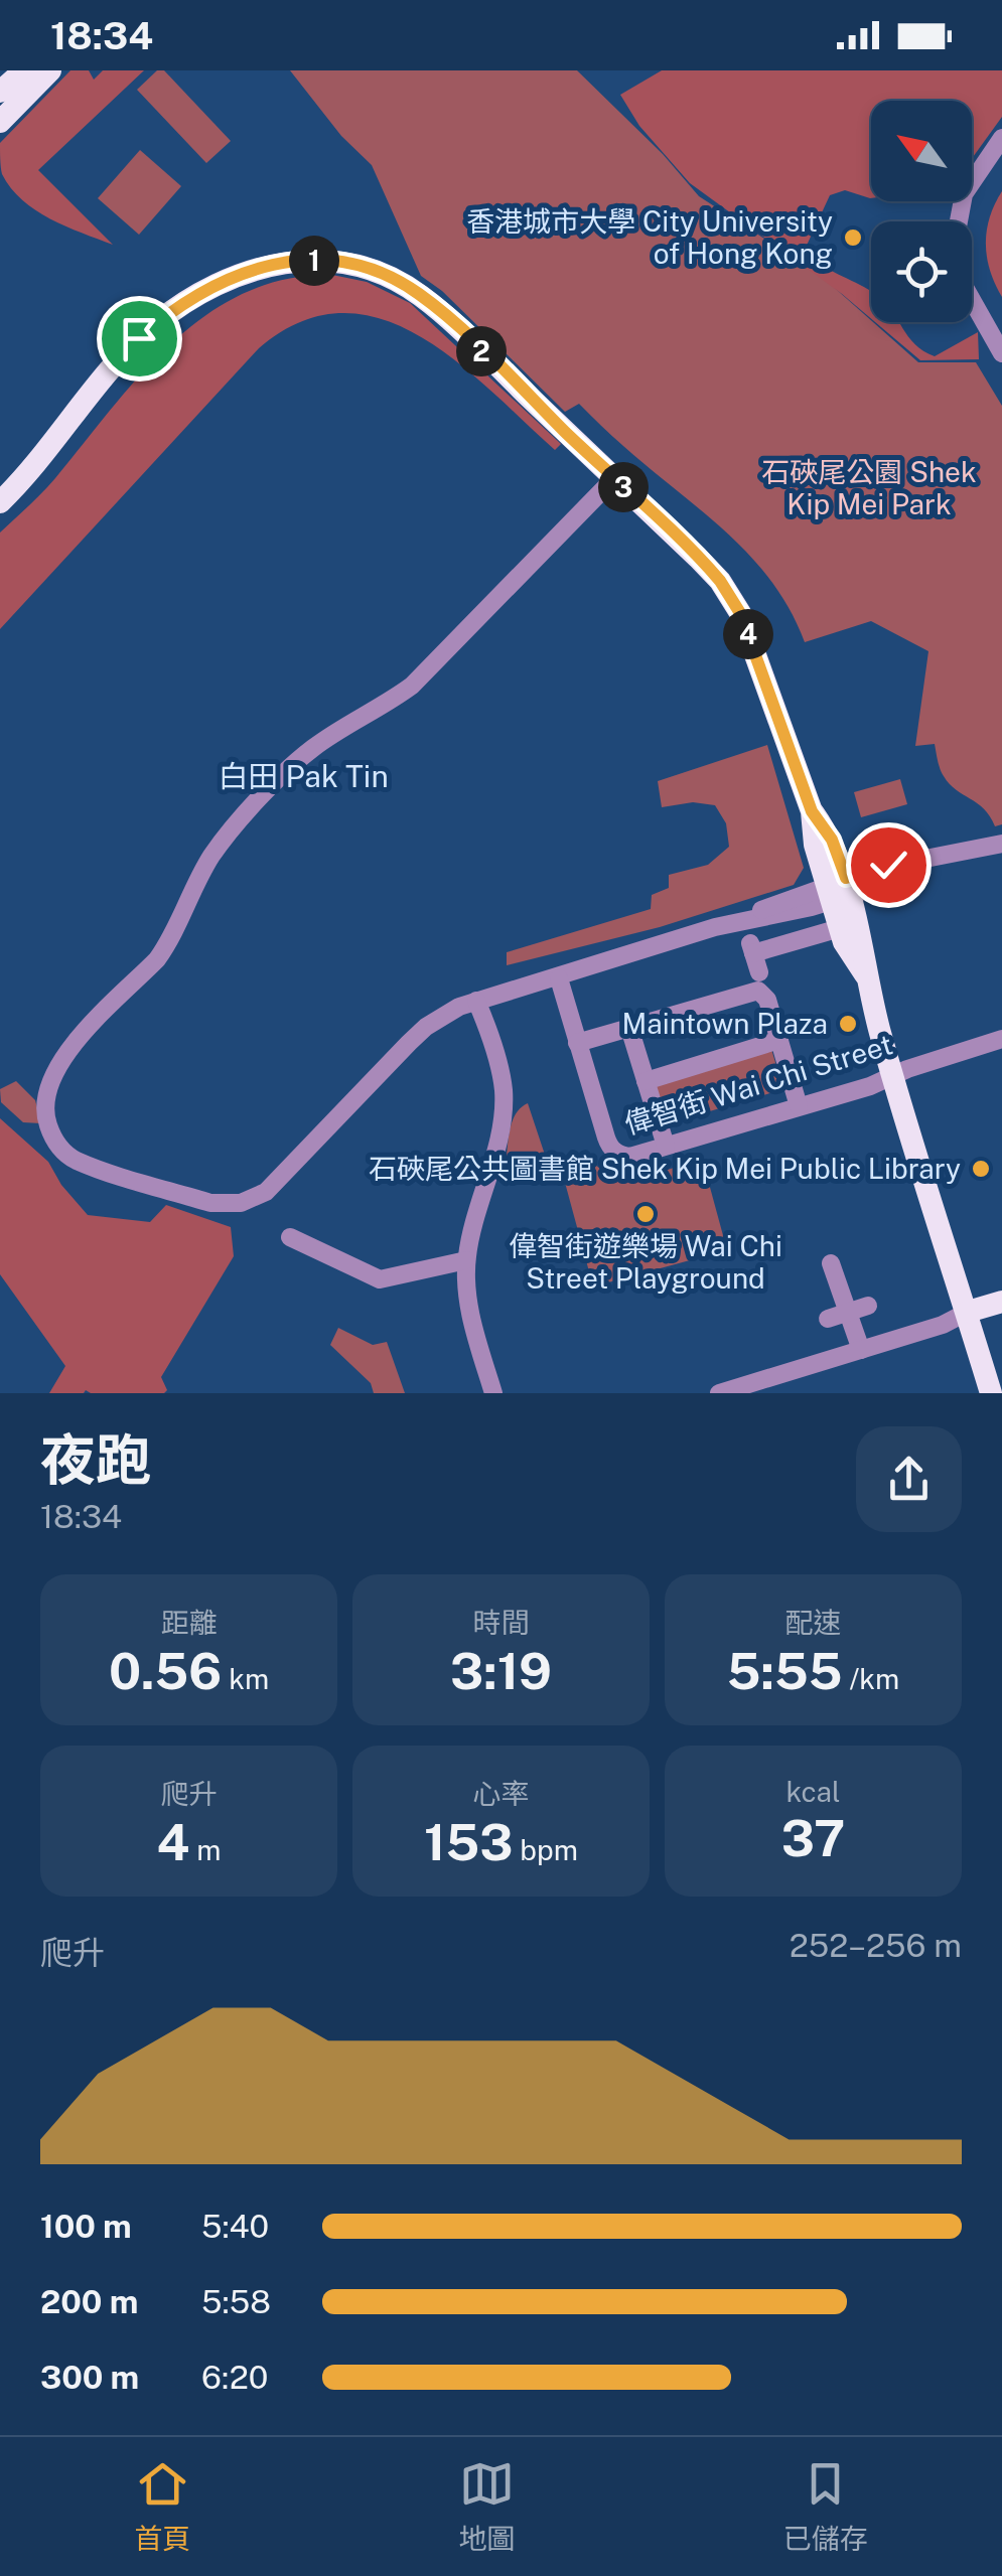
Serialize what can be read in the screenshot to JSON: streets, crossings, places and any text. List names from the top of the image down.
{
  "streets": {
    "street": ["偉智街 Wai Chi Street"]
  },
  "districts": ["白田 Pak Tin"],
  "parks": ["石硤尾公園 Shek Kip Mei Park"],
  "places": [
    "香港城市大學 City University of Hong Kong",
    "Maintown Plaza",
    "石硤尾公共圖書館 Shek Kip Mei Public Library",
    "偉智街遊樂場 Wai Chi Street Playground"
  ],
  "north": "top left",
  "page": {
    "status": "18:34",
    "pins": [
      "1",
      "2",
      "3",
      "4"
    ],
    "heading": ["夜跑", "18:34"],
    "stats": [
      ["距離", "0.56 km"],
      ["時間", "3:19"],
      ["配速", "5:55 /km"],
      ["爬升", "4 m"],
      ["心率", "153 bpm"],
      ["kcal", "37"]
    ],
    "chart": ["爬升", "252–256 m"],
    "list": [
      {
        "name": "100 m",
        "note": "5:40"
      },
      {
        "name": "200 m",
        "note": "5:58"
      },
      {
        "name": "300 m",
        "note": "6:20"
      }
    ],
    "tabs": ["首頁", "地圖", "已儲存"]
  }
}
